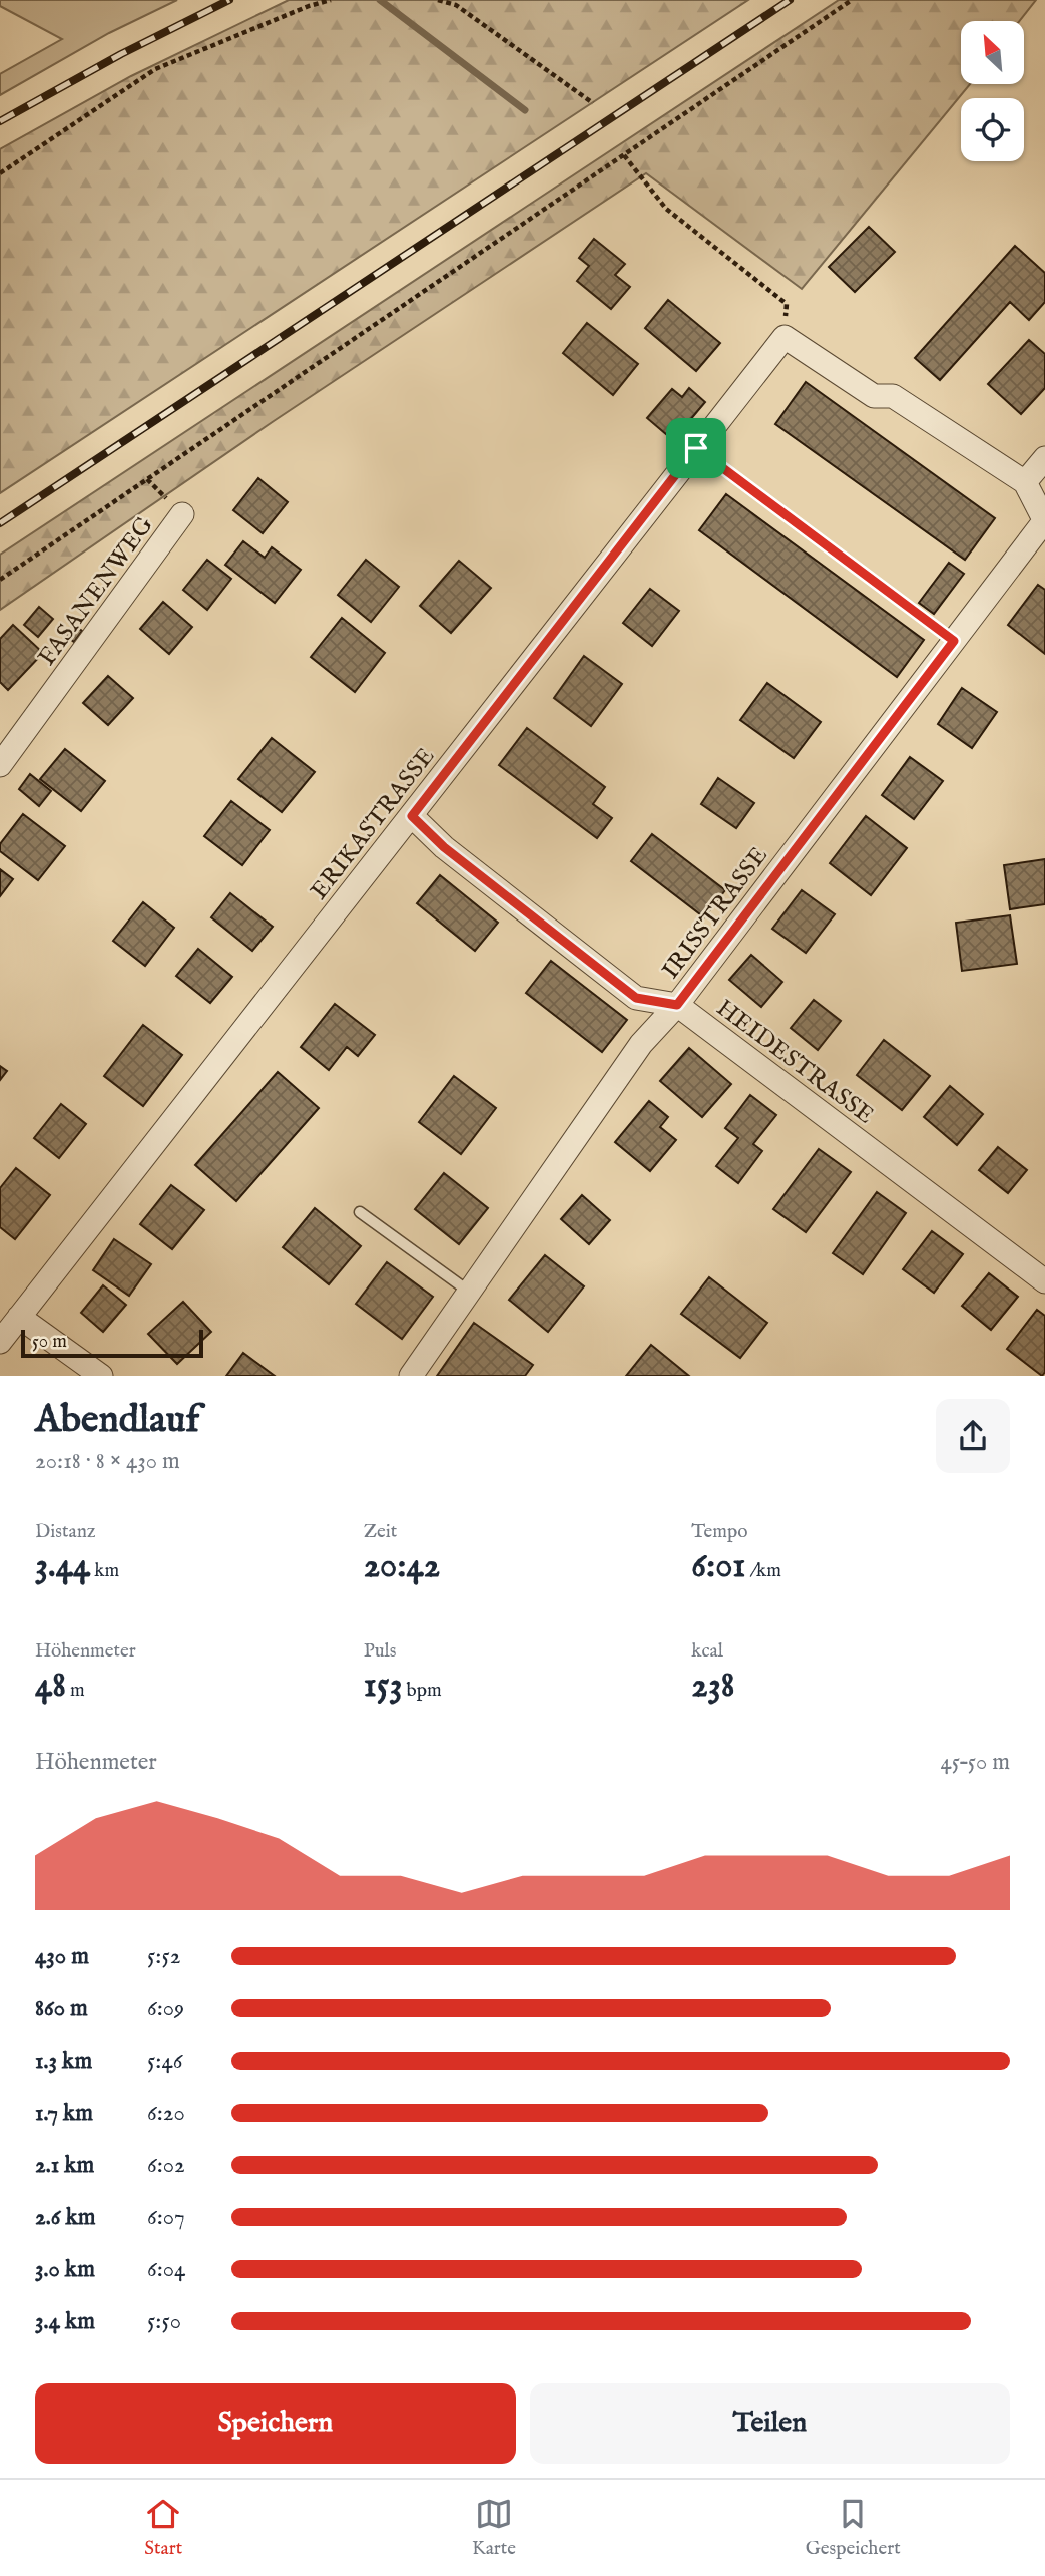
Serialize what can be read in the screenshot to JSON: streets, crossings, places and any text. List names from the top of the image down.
{
  "streets": {
    "street": [
      "FASANENWEG",
      "ERIKASTRASSE",
      "IRISSTRASSE",
      "HEIDESTRASSE"
    ]
  },
  "crossings": [
    ["ERIKASTRASSE", "HEIDESTRASSE"],
    ["IRISSTRASSE", "HEIDESTRASSE"]
  ],
  "scale_bar": "50 m",
  "north": "top left",
  "page": {
    "scale": "50 m",
    "heading": ["Abendlauf", "20:18 · 8 × 430 m"],
    "stats": [
      ["Distanz", "3.44 km"],
      ["Zeit", "20:42"],
      ["Tempo", "6:01 /km"],
      ["Höhenmeter", "48 m"],
      ["Puls", "153 bpm"],
      ["kcal", "238"]
    ],
    "chart": ["Höhenmeter", "45–50 m"],
    "list": [
      {
        "name": "430 m",
        "note": "5:52"
      },
      {
        "name": "860 m",
        "note": "6:09"
      },
      {
        "name": "1.3 km",
        "note": "5:46"
      },
      {
        "name": "1.7 km",
        "note": "6:20"
      },
      {
        "name": "2.1 km",
        "note": "6:02"
      },
      {
        "name": "2.6 km",
        "note": "6:07"
      },
      {
        "name": "3.0 km",
        "note": "6:04"
      },
      {
        "name": "3.4 km",
        "note": "5:50"
      }
    ],
    "buttons": ["Speichern", "Teilen"],
    "tabs": ["Start", "Karte", "Gespeichert"]
  }
}
